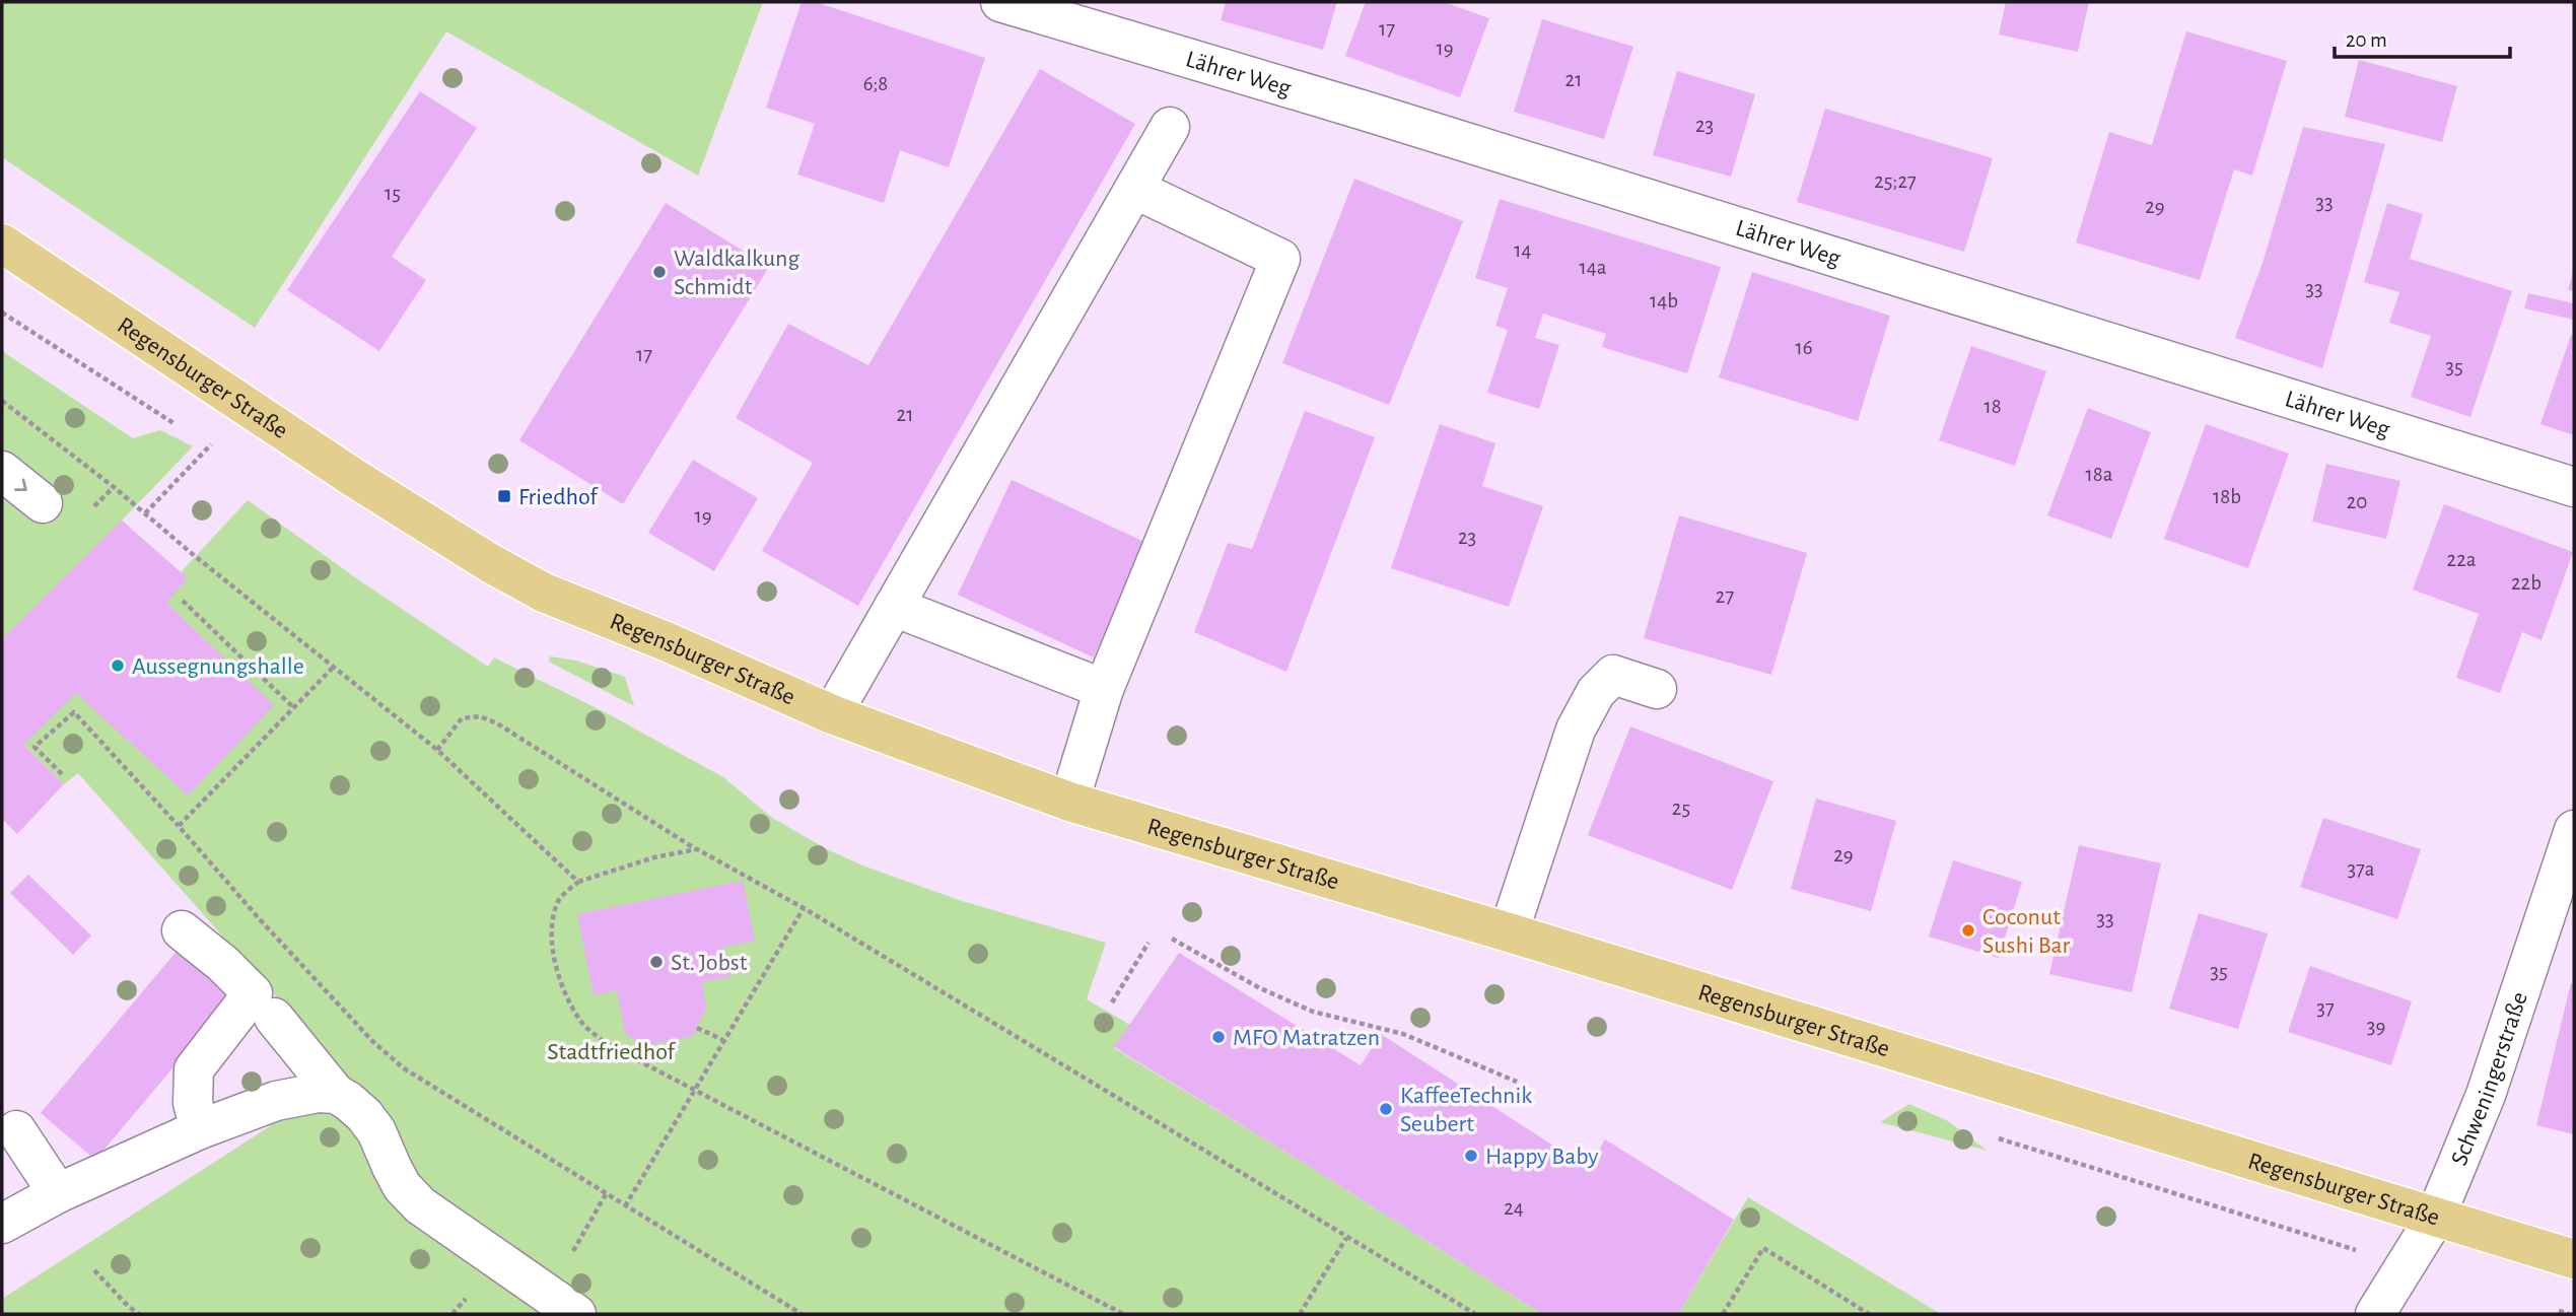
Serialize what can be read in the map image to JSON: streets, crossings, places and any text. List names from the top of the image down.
{
  "streets": {
    "main road": ["Regensburger Straße"],
    "street": ["Lährer Weg", "Schweningerstraße"]
  },
  "crossings": [
    ["Regensburger Straße", "Schweningerstraße"]
  ],
  "parks": ["Stadtfriedhof"],
  "places": {
    "other": [
      "Waldkalkung Schmidt",
      "Aussegnungshalle",
      "Coconut Sushi Bar",
      "St. Jobst",
      "MFO Matratzen",
      "KaffeeTechnik Seubert",
      "Happy Baby"
    ],
    "transit": ["Friedhof"]
  },
  "house_numbers": [
    "17",
    "19",
    "21",
    "6;8",
    "23",
    "25;27",
    "15",
    "33",
    "29",
    "14",
    "14a",
    "33",
    "14b",
    "16",
    "17",
    "35",
    "18",
    "21",
    "18a",
    "18b",
    "20",
    "19",
    "23",
    "22a",
    "22b",
    "27",
    "25",
    "29",
    "37a",
    "33",
    "35",
    "37",
    "39",
    "24"
  ],
  "scale_bar": "20 m"
}
